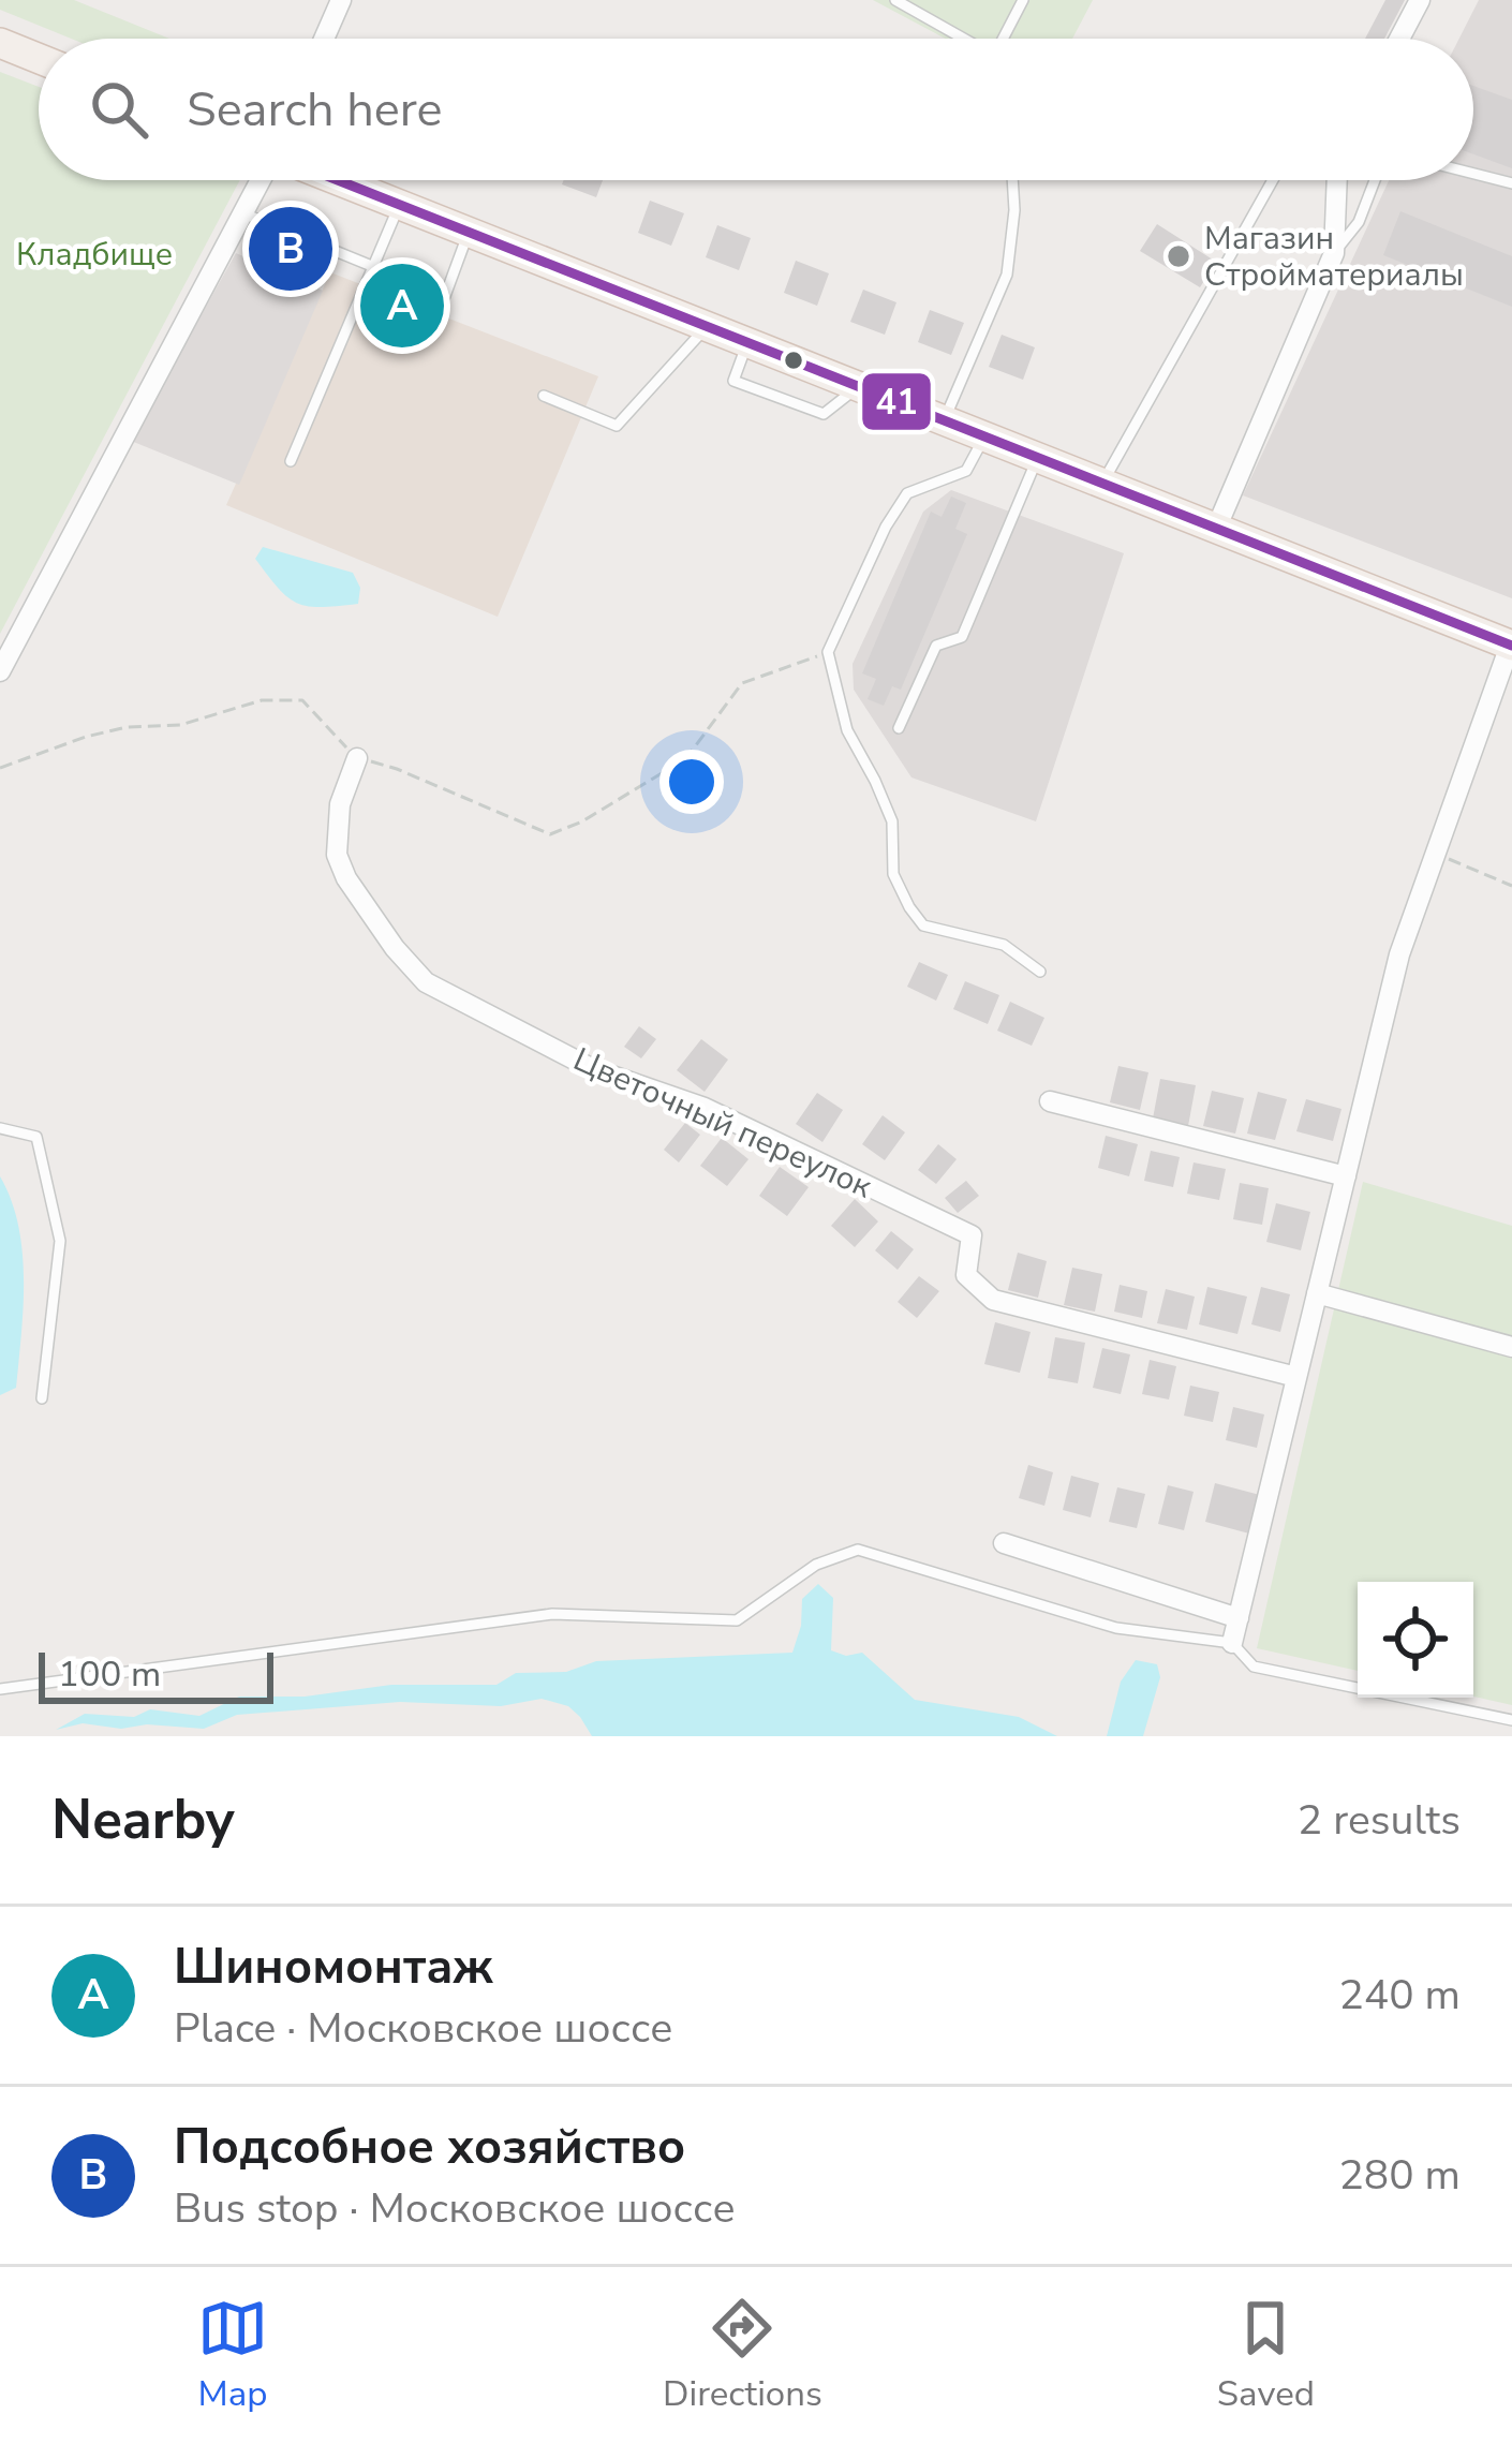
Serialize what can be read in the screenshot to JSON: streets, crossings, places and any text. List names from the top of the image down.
{
  "streets": {
    "street": ["Цветочный переулок"]
  },
  "parks": ["Кладбище"],
  "places": ["Магазин Стройматериалы"],
  "lines": ["transit line 41"],
  "scale_bar": "100 m",
  "page": {
    "search": "Search here",
    "pins": ["B", "A"],
    "scale": "100 m",
    "heading": ["Nearby", "2 results"],
    "list": [
      {
        "mark": "A",
        "name": "Шиномонтаж",
        "note": "Place · Московское шоссе",
        "value": "240 m"
      },
      {
        "mark": "B",
        "name": "Подсобное хозяйство",
        "note": "Bus stop · Московское шоссе",
        "value": "280 m"
      }
    ],
    "nav": ["Map", "Directions", "Saved"]
  }
}
